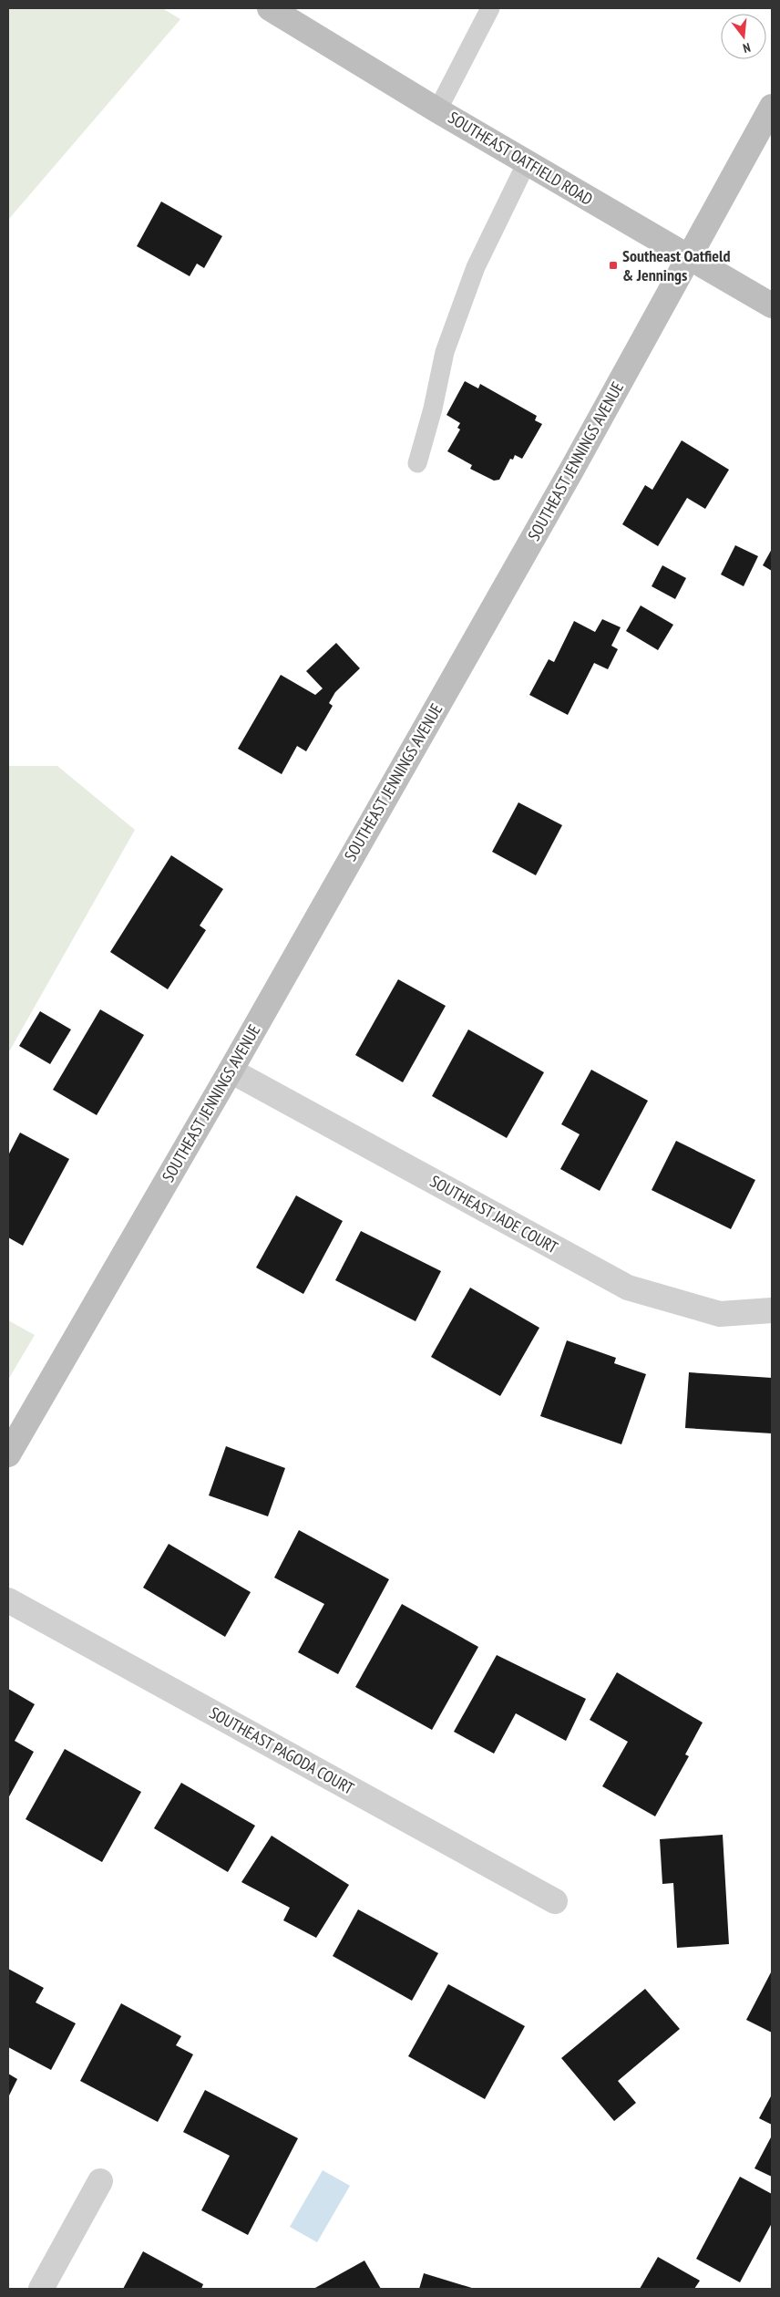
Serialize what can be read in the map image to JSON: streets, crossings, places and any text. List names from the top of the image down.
{
  "streets": {
    "main road": ["SOUTHEAST OATFIELD ROAD", "SOUTHEAST JENNINGS AVENUE"],
    "street": ["SOUTHEAST JADE COURT", "SOUTHEAST PAGODA COURT"]
  },
  "crossings": [
    ["SOUTHEAST OATFIELD ROAD", "SOUTHEAST JENNINGS AVENUE"],
    ["SOUTHEAST JENNINGS AVENUE", "SOUTHEAST JADE COURT"]
  ],
  "places": {
    "transit": ["Southeast Oatfield & Jennings"]
  },
  "north": "bottom"
}
